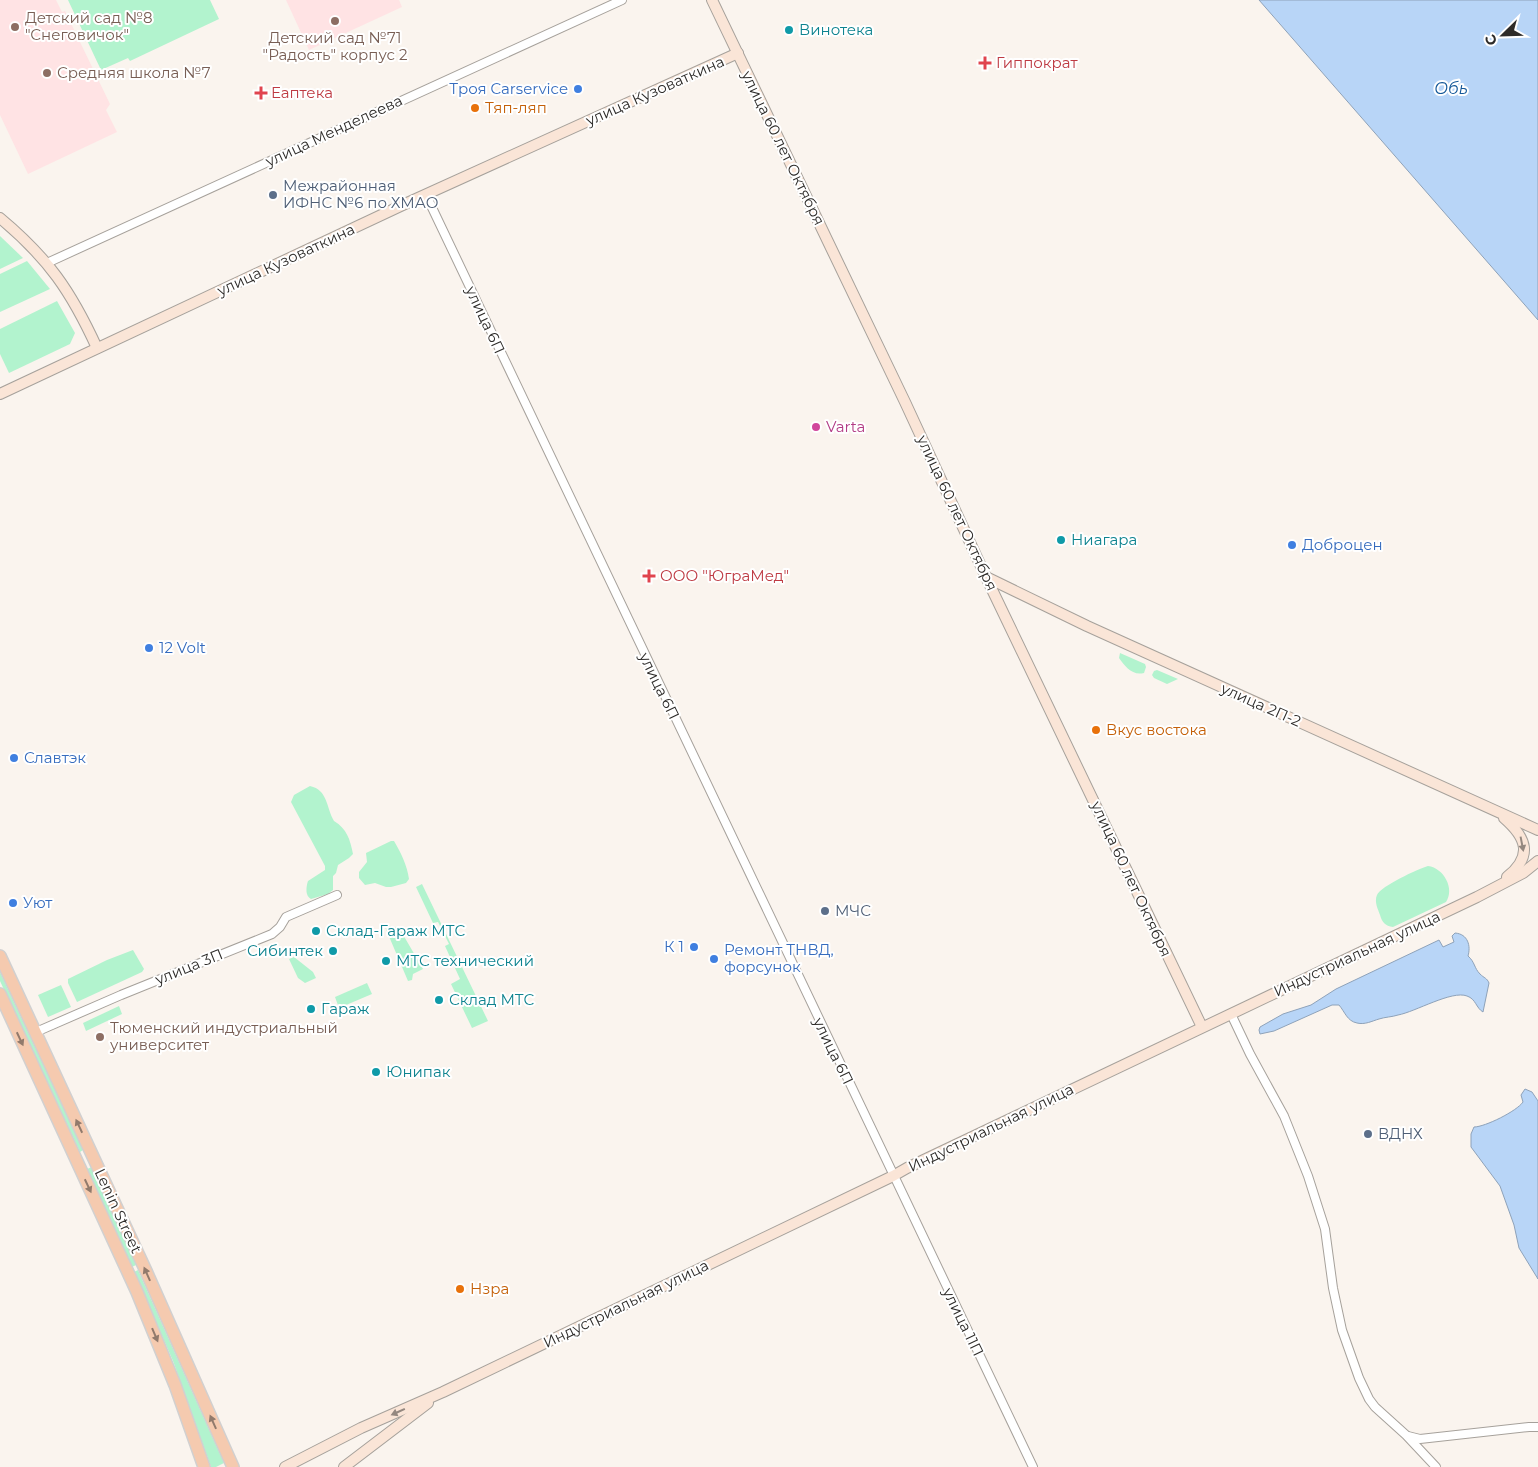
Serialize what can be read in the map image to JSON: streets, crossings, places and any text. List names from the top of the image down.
{
  "streets": {
    "main road": [
      "улица Кузоваткина",
      "улица 60 лет Октября",
      "улица 2П-2",
      "Индустриальная улица",
      "Lenin Street"
    ],
    "street": [
      "улица Менделеева",
      "улица 6П",
      "улица 3П",
      "улица 11П"
    ]
  },
  "crossings": [
    ["улица Кузоваткина", "улица 60 лет Октября"],
    ["улица Кузоваткина", "улица 6П"],
    ["улица 60 лет Октября", "улица 2П-2"],
    ["улица 60 лет Октября", "Индустриальная улица"],
    ["улица 6П", "Индустриальная улица"],
    ["улица 6П", "улица 11П"],
    ["Индустриальная улица", "улица 11П"],
    ["улица 3П", "Lenin Street"]
  ],
  "water": ["Обь"],
  "places": {
    "other": [
      "Детский сад №71 \"Радость\" корпус 2",
      "Детский сад №8 \"Снеговичок\"",
      "Винотека",
      "Средняя школа №7",
      "Троя Carservice",
      "Тяп-ляп",
      "Межрайонная ИФНС №6 по ХМАО",
      "Varta",
      "Ниагара",
      "Доброцен",
      "12 Volt",
      "Вкус востока",
      "Славтэк",
      "Уют",
      "МЧС",
      "Склад-Гараж МТС",
      "К 1",
      "Сибинтек",
      "Ремонт ТНВД, форсунок",
      "МТС технический",
      "Склад МТС",
      "Гараж",
      "Тюменский индустриальный университет",
      "Юнипак",
      "ВДНХ",
      "Нзра"
    ],
    "health": ["Гиппократ", "Еаптека", "ООО \"ЮграМед\""]
  },
  "north": "bottom left"
}
